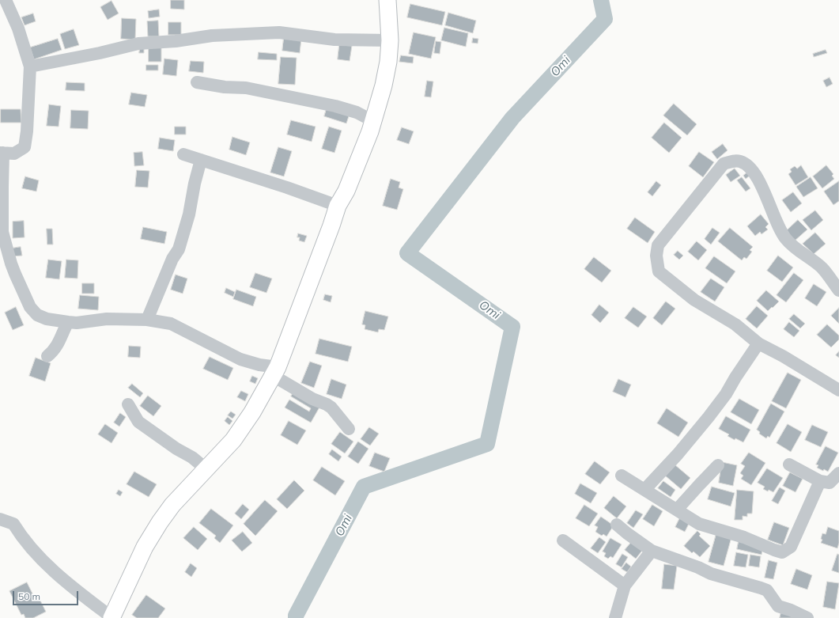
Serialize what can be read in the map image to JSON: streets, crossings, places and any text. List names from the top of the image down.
{
  "water": ["Omi"],
  "scale_bar": "50 m"
}
